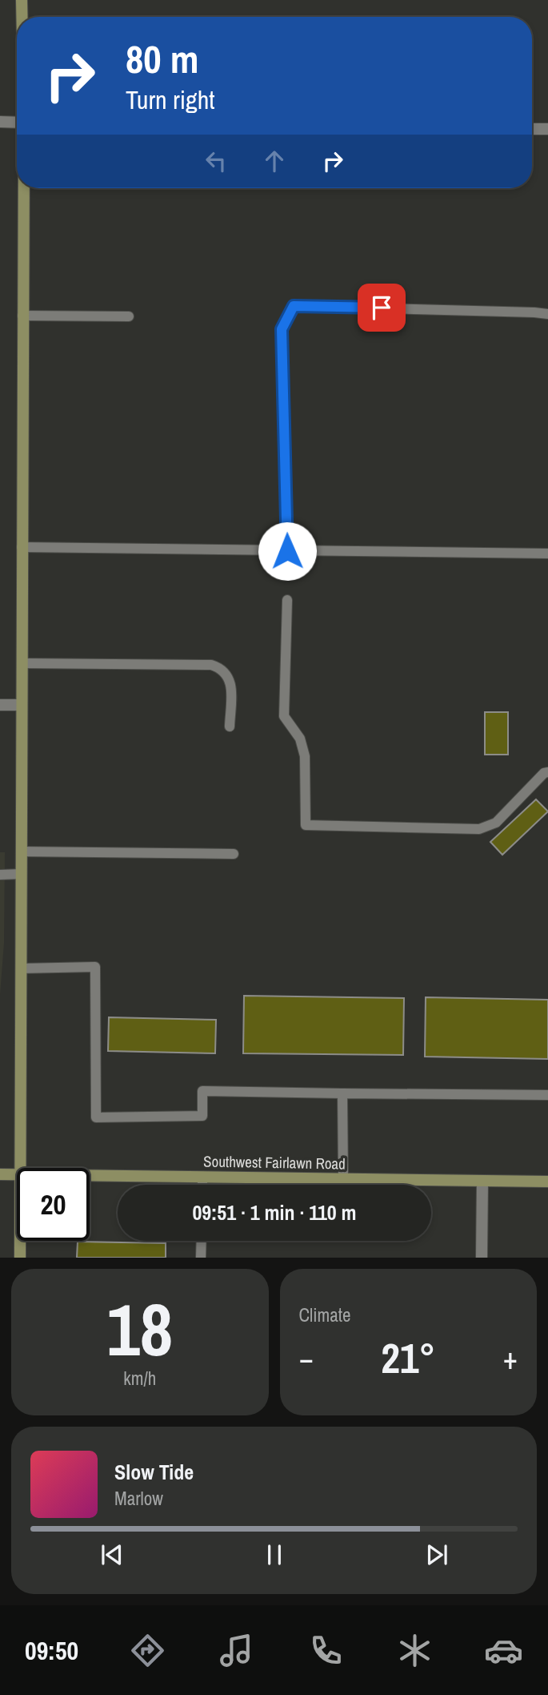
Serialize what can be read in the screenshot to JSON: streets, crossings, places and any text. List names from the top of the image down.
{
  "streets": {
    "main road": ["Southwest Fairlawn Road"]
  },
  "page": {
    "turn": ["80 m", "Turn right"],
    "limit": "20",
    "trip": "09:51 · 1 min · 110 m",
    "tile": [
      ["18", "km/h"],
      "Climate"
    ],
    "heat": ["−", "21°", "+"],
    "song": ["Slow Tide", "Marlow"],
    "tabs": "09:50"
  }
}
